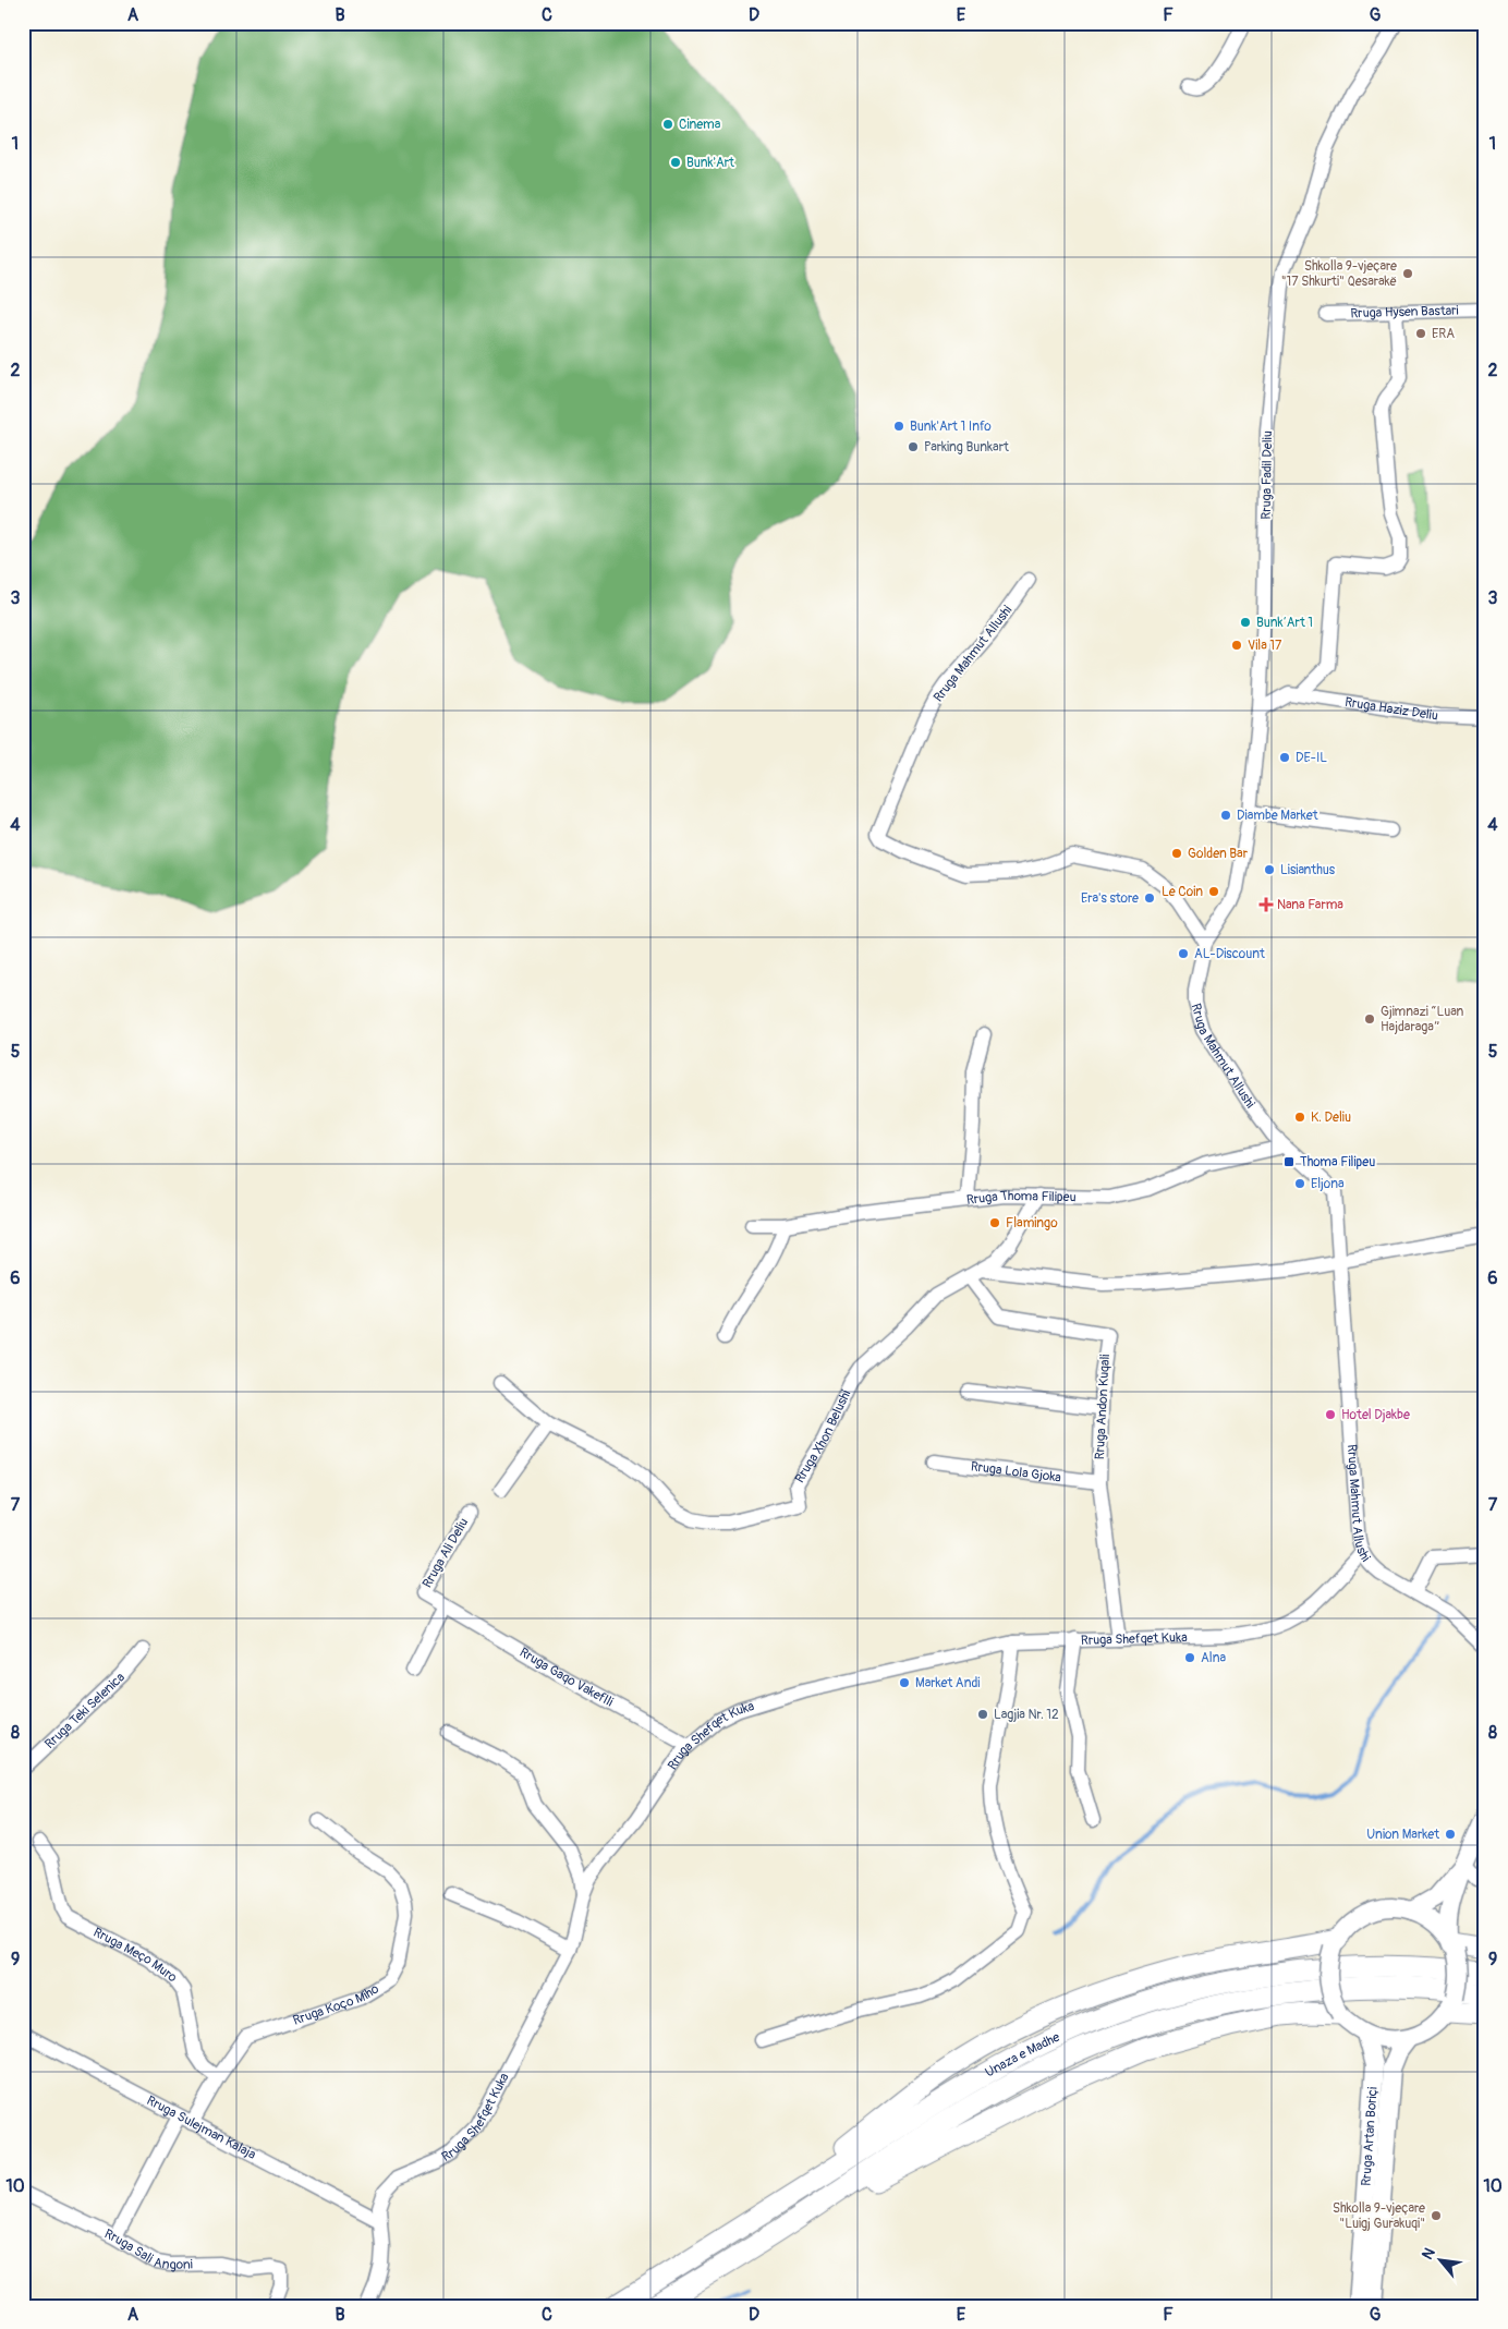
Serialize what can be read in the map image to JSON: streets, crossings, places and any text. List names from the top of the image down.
{
  "streets": {
    "highway": ["Unaza e Madhe"],
    "main road": ["Rruga Artan Boriçi"],
    "street": [
      "Rruga Hysen Bastari",
      "Rruga Fadil Deliu",
      "Rruga Mahmut Allushi",
      "Rruga Haziz Deliu",
      "Rruga Thoma Filipeu",
      "Rruga Andon Kuqali",
      "Rruga Xhon Belushi",
      "Rruga Lola Gjoka",
      "Rruga Ali Deliu",
      "Rruga Shefqet Kuka",
      "Rruga Gaqo Vakeflli",
      "Rruga Teki Selenica",
      "Rruga Meço Muro",
      "Rruga Koço Miho",
      "Rruga Sulejman Kalaja",
      "Rruga Sali Angoni"
    ]
  },
  "crossings": [
    ["Rruga Fadil Deliu", "Rruga Mahmut Allushi"],
    ["Rruga Fadil Deliu", "Rruga Haziz Deliu"],
    ["Rruga Mahmut Allushi", "Rruga Thoma Filipeu"],
    ["Rruga Mahmut Allushi", "Rruga Shefqet Kuka"],
    ["Rruga Thoma Filipeu", "Rruga Xhon Belushi"],
    ["Rruga Andon Kuqali", "Rruga Xhon Belushi"],
    ["Rruga Andon Kuqali", "Rruga Lola Gjoka"],
    ["Rruga Andon Kuqali", "Rruga Shefqet Kuka"],
    ["Rruga Ali Deliu", "Rruga Gaqo Vakeflli"],
    ["Rruga Shefqet Kuka", "Rruga Gaqo Vakeflli"],
    ["Rruga Shefqet Kuka", "Rruga Sulejman Kalaja"],
    ["Rruga Meço Muro", "Rruga Koço Miho"],
    ["Rruga Koço Miho", "Rruga Sulejman Kalaja"]
  ],
  "places": {
    "other": [
      "Cinema",
      "Bunk'Art",
      "Shkolla 9-vjeçare \"17 Shkurti\" Qesarakë",
      "ERA",
      "Bunk'Art 1 Info",
      "Parking Bunkart",
      "Bunk‘Art 1",
      "Vila 17",
      "DE-IL",
      "Diambe Market",
      "Golden Bar",
      "Lisianthus",
      "Le Coin",
      "Era's store",
      "AL-Discount",
      "Gjimnazi “Luan Hajdaraga”",
      "K. Deliu",
      "Eljona",
      "Flamingo",
      "Hotel Djakbe",
      "Alna",
      "Market Andi",
      "Lagjia Nr. 12",
      "Union Market",
      "Shkolla 9-vjeçare \"Luigj Gurakuqi\""
    ],
    "health": ["Nana Farma"],
    "transit": ["Thoma Filipeu"]
  },
  "north": "top left",
  "grid": {
    "columns": [
      "A",
      "B",
      "C",
      "D",
      "E",
      "F",
      "G"
    ],
    "rows": [
      "1",
      "2",
      "3",
      "4",
      "5",
      "6",
      "7",
      "8",
      "9",
      "10"
    ]
  }
}
